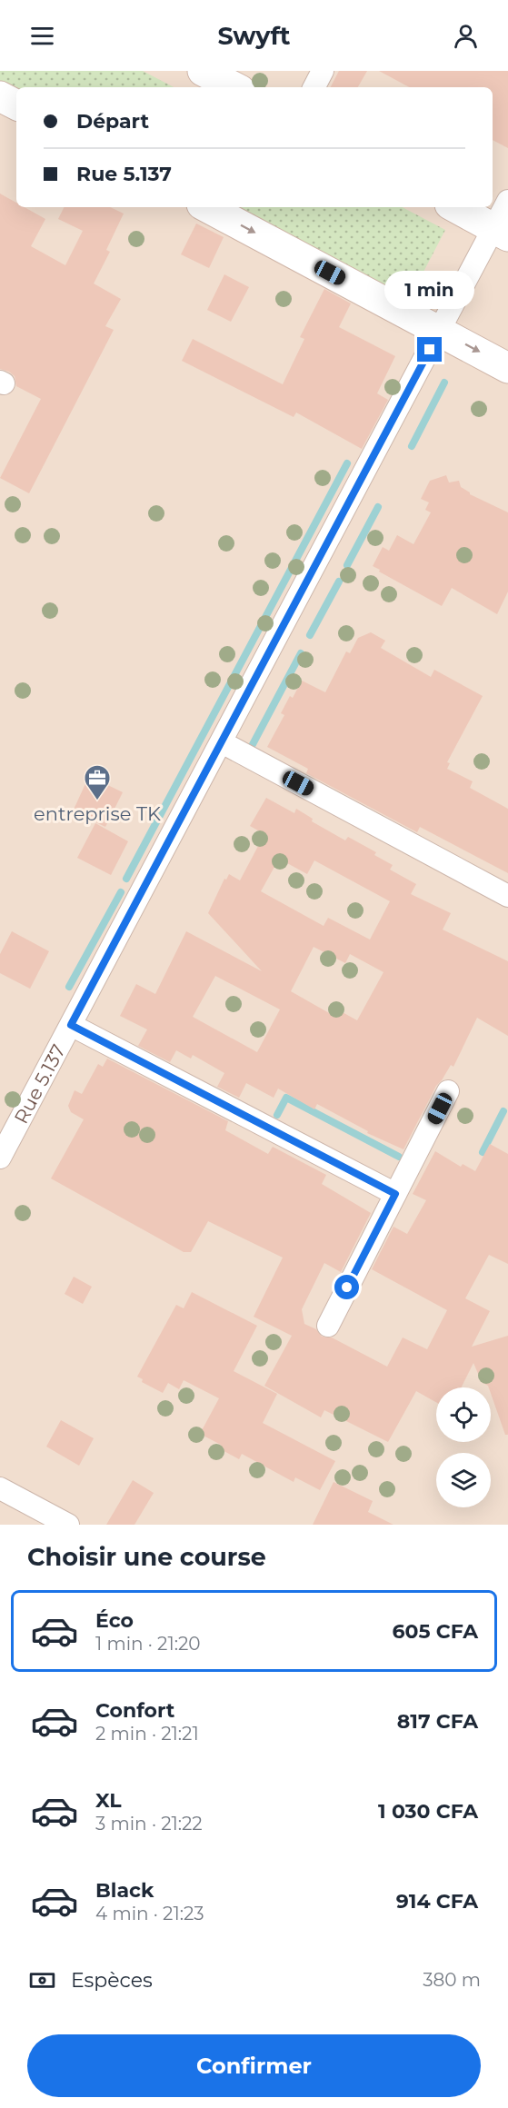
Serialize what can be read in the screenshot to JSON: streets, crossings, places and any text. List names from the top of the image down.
{
  "streets": {
    "street": ["Rue 5.137"]
  },
  "places": {
    "office": ["entreprise TK"]
  },
  "page": {
    "header": "Swyft",
    "banner": ["Départ", "Rue 5.137"],
    "bubble": "1 min",
    "heading": "Choisir une course",
    "list": [
      {
        "name": "Éco",
        "note": "1 min · 21:20",
        "value": "605 CFA"
      },
      {
        "name": "Confort",
        "note": "2 min · 21:21",
        "value": "817 CFA"
      },
      {
        "name": "XL",
        "note": "3 min · 21:22",
        "value": "1 030 CFA"
      },
      {
        "name": "Black",
        "note": "4 min · 21:23",
        "value": "914 CFA"
      }
    ],
    "pay": ["Espèces", "380 m"],
    "buttons": "Confirmer"
  }
}
